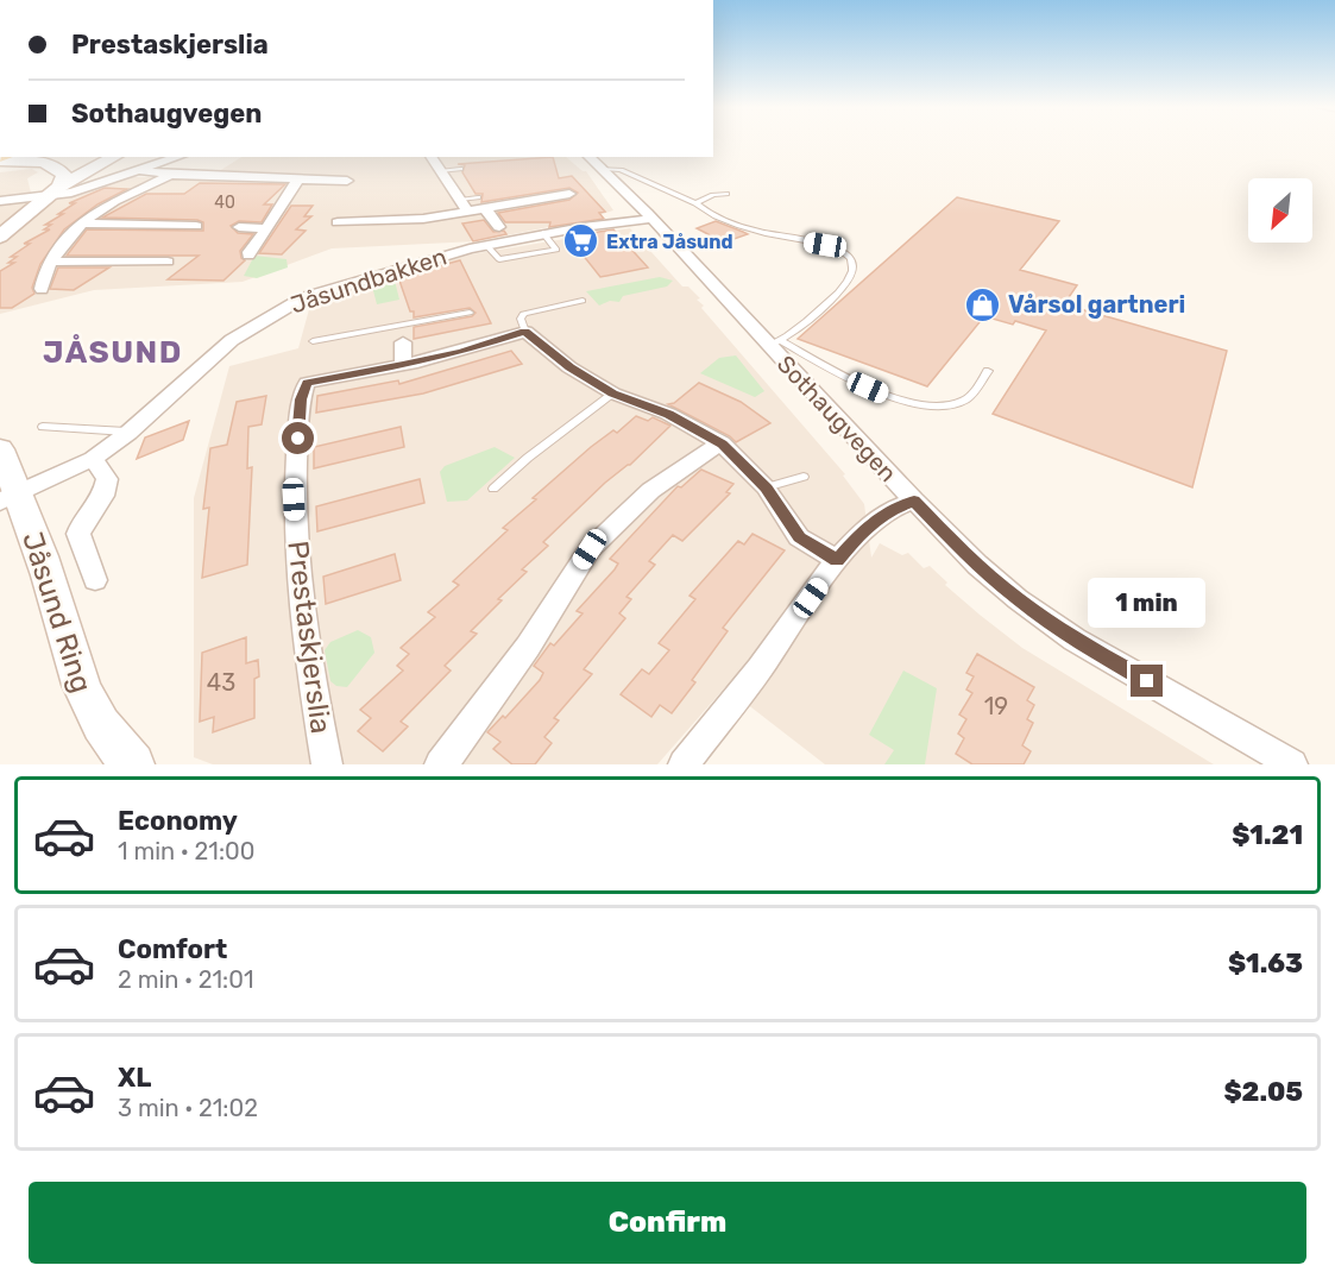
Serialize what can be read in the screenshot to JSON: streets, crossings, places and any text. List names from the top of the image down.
{
  "streets": {
    "main road": ["Jåsund Ring"],
    "street": ["Jåsundbakken", "Sothaugvegen", "Prestaskjerslia"]
  },
  "crossings": [
    ["Jåsundbakken", "Sothaugvegen"],
    ["Jåsundbakken", "Jåsund Ring"]
  ],
  "districts": ["JÅSUND"],
  "places": {
    "supermarket": ["Extra Jåsund"],
    "shop": ["Vårsol gartneri"]
  },
  "house_numbers": ["40", "43", "19"],
  "north": "bottom left",
  "page": {
    "banner": ["Prestaskjerslia", "Sothaugvegen"],
    "bubble": "1 min",
    "list": [
      {
        "name": "Economy",
        "note": "1 min · 21:00",
        "value": "$1.21"
      },
      {
        "name": "Comfort",
        "note": "2 min · 21:01",
        "value": "$1.63"
      },
      {
        "name": "XL",
        "note": "3 min · 21:02",
        "value": "$2.05"
      }
    ],
    "buttons": "Confirm"
  }
}
